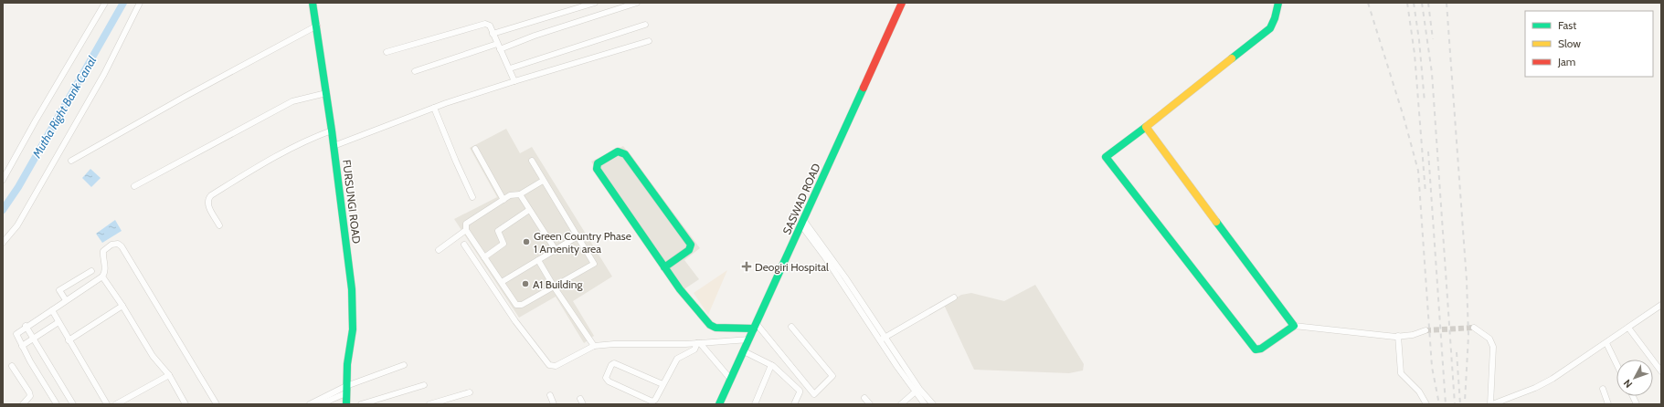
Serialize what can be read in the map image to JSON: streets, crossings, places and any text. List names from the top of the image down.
{
  "streets": {
    "main road": ["SASWAD ROAD", "FURSUNGI ROAD"]
  },
  "water": ["Mutha Right Bank Canal"],
  "places": {
    "other": ["Green Country Phase 1 Amenity area", "A1 Building"],
    "health": ["Deogiri Hospital"]
  },
  "legend": ["Fast", "Slow", "Jam"],
  "north": "bottom left"
}
